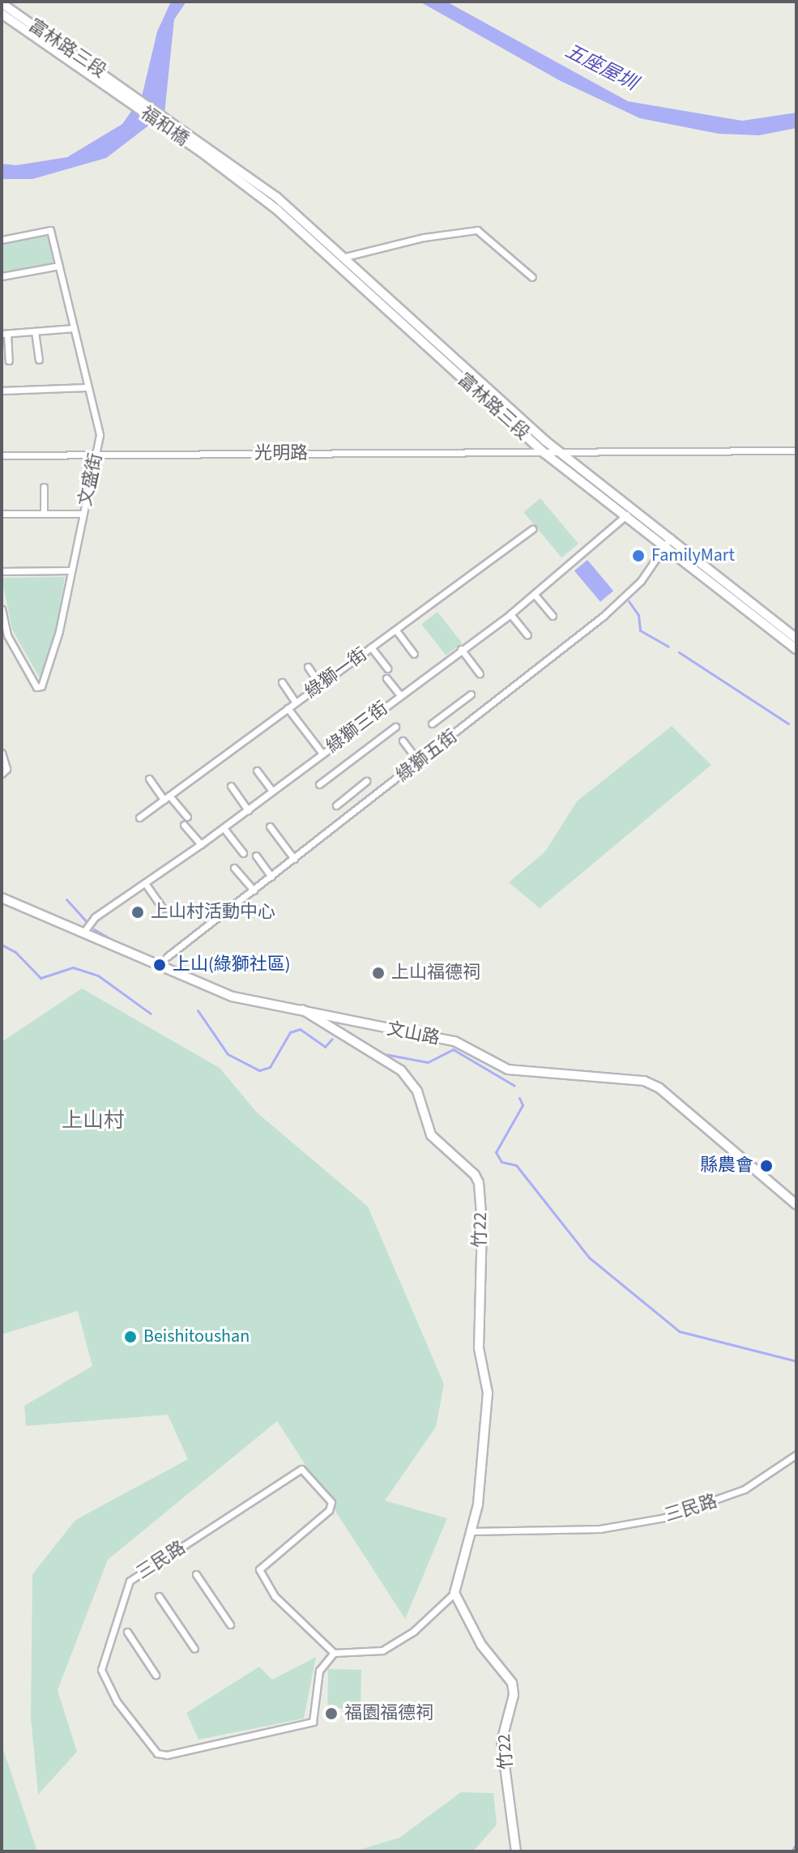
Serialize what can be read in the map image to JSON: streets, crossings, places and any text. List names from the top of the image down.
{
  "streets": {
    "main road": [
      "富林路三段",
      "福和橋",
      "文山路",
      "竹22"
    ],
    "street": [
      "光明路",
      "文盛街",
      "綠獅一街",
      "綠獅三街",
      "綠獅五街",
      "三民路"
    ]
  },
  "crossings": [
    ["富林路三段", "福和橋"],
    ["富林路三段", "光明路"],
    ["富林路三段", "綠獅三街"],
    ["富林路三段", "綠獅五街"],
    ["光明路", "文盛街"],
    ["綠獅三街", "文山路"],
    ["文山路", "竹22"],
    ["竹22", "三民路"]
  ],
  "districts": ["上山村"],
  "water": ["五座屋圳"],
  "places": [
    "FamilyMart",
    "上山村活動中心",
    "上山(綠獅社區)",
    "上山福德祠",
    "縣農會",
    "Beishitoushan",
    "福園福德祠"
  ]
}
